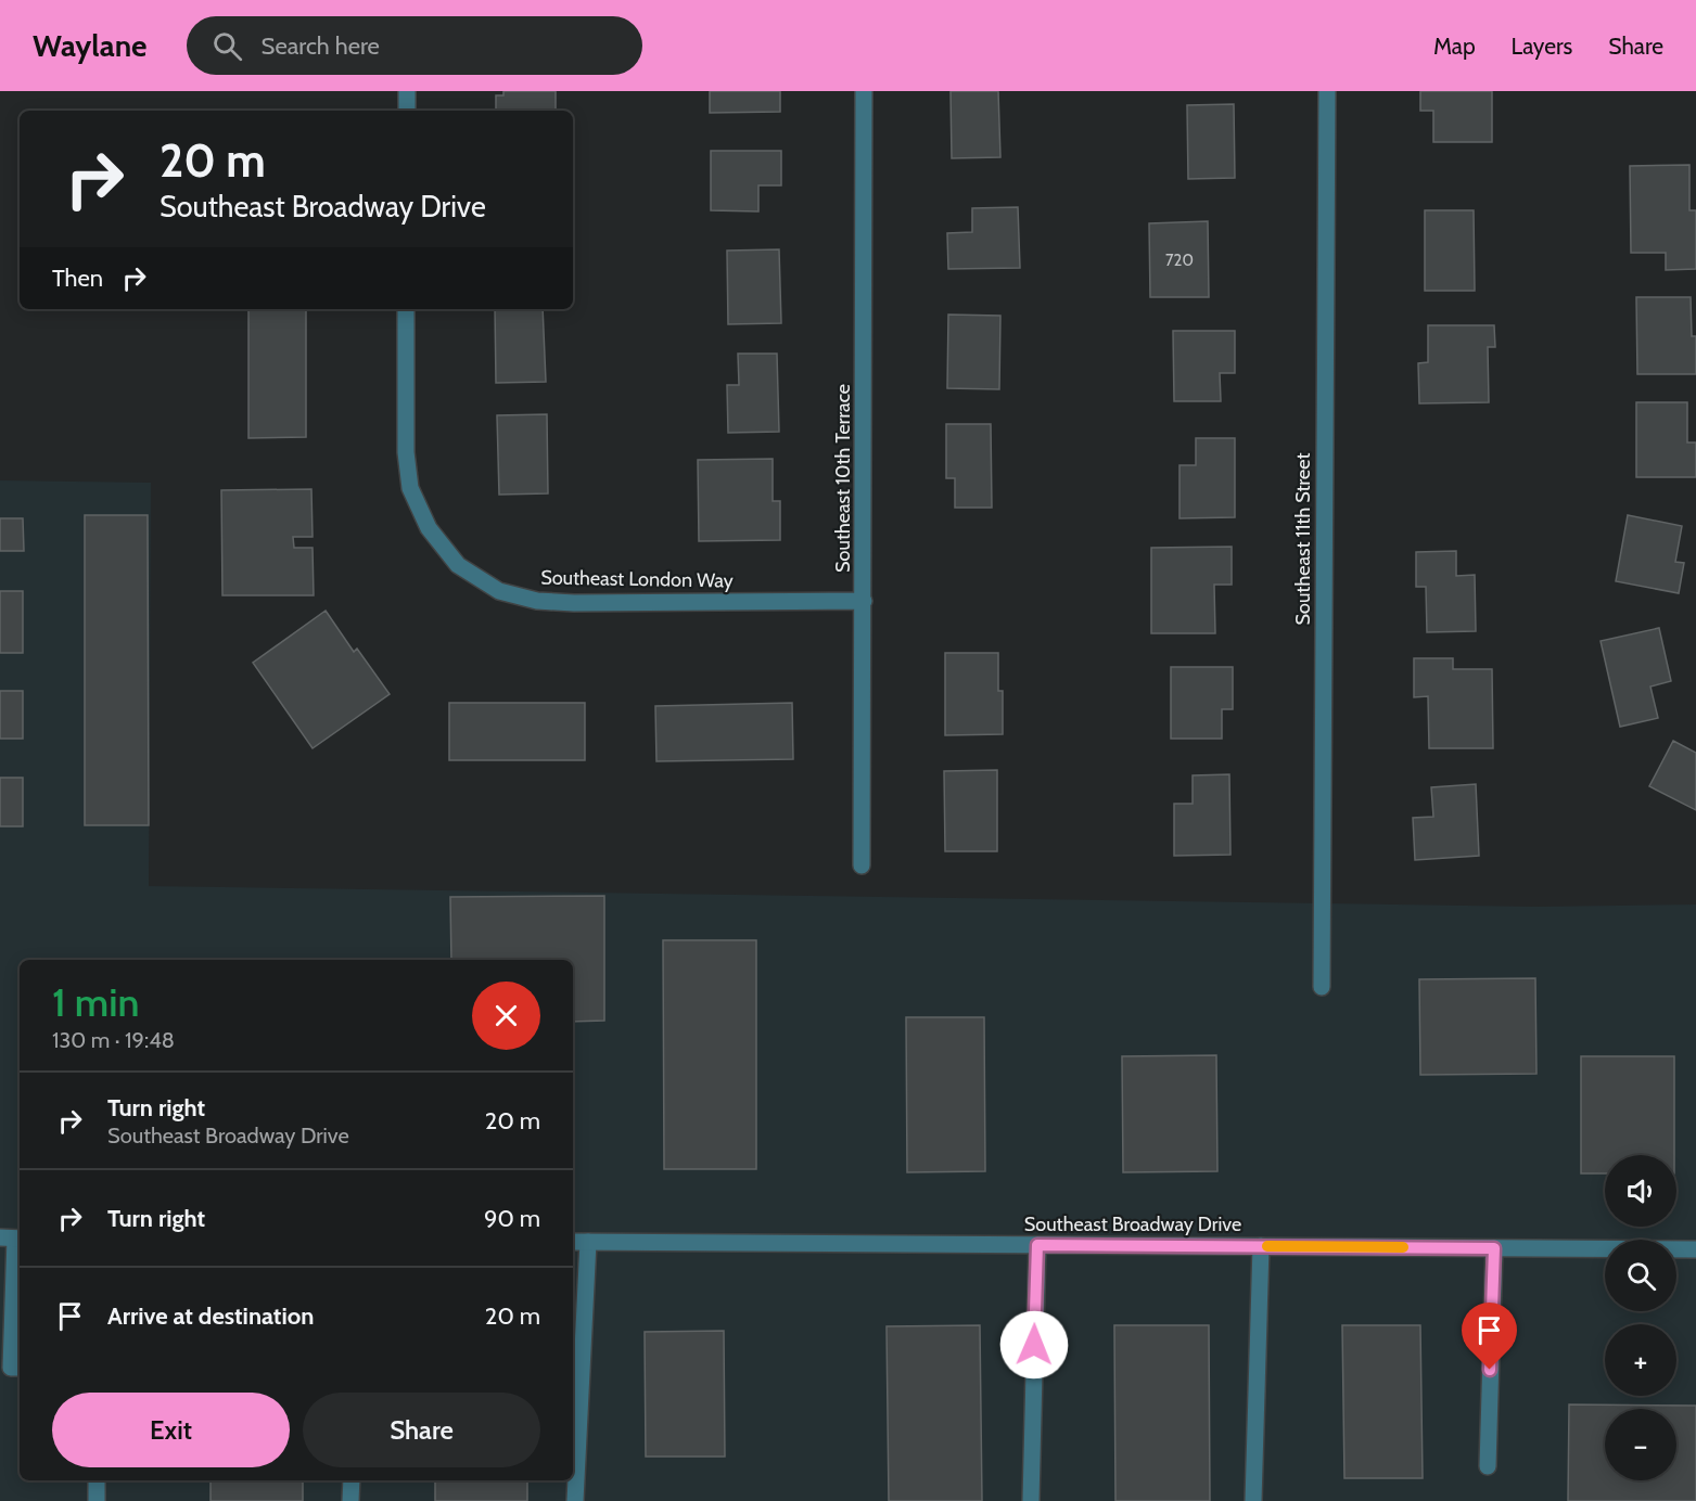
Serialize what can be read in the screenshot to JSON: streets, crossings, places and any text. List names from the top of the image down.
{
  "streets": {
    "street": [
      "Southeast 10th Terrace",
      "Southeast 11th Street",
      "Southeast London Way",
      "Southeast Broadway Drive"
    ]
  },
  "crossings": [
    ["Southeast 10th Terrace", "Southeast London Way"]
  ],
  "house_numbers": ["720"],
  "page": {
    "header": "Waylane",
    "search": "Search here",
    "nav": ["Map", "Layers", "Share"],
    "turn": ["20 m", "Southeast Broadway Drive"],
    "then": "Then",
    "heading": ["1 min", "130 m · 19:48"],
    "list": [
      {
        "name": "Turn right",
        "note": "Southeast Broadway Drive",
        "value": "20 m"
      },
      {
        "name": "Turn right",
        "value": "90 m"
      },
      {
        "name": "Arrive at destination",
        "value": "20 m"
      }
    ],
    "map_buttons": ["+", "−"],
    "buttons": ["Exit", "Share"]
  }
}
